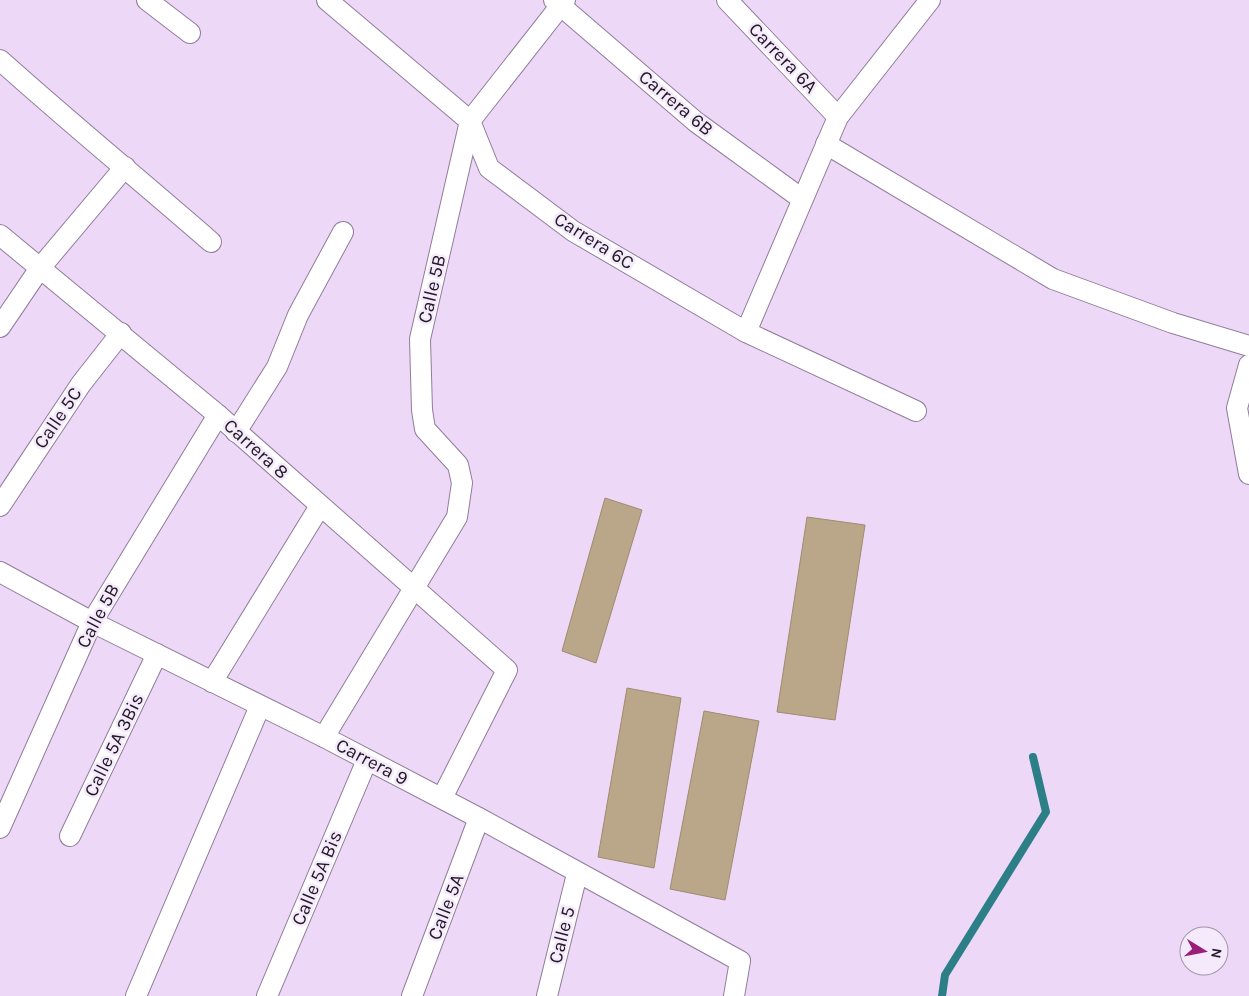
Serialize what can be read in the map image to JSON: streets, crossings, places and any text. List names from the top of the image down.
{
  "streets": {
    "street": [
      "Carrera 6A",
      "Carrera 6B",
      "Carrera 6C",
      "Calle 5B",
      "Calle 5C",
      "Carrera 8",
      "Calle 5A 3Bis",
      "Carrera 9",
      "Calle 5A Bis",
      "Calle 5A",
      "Calle 5"
    ]
  },
  "crossings": [
    ["Carrera 6B", "Calle 5B"],
    ["Carrera 6C", "Calle 5B"],
    ["Calle 5B", "Carrera 8"],
    ["Calle 5B", "Carrera 9"],
    ["Calle 5C", "Carrera 8"],
    ["Carrera 8", "Carrera 9"],
    ["Calle 5A 3Bis", "Carrera 9"],
    ["Carrera 9", "Calle 5A Bis"],
    ["Carrera 9", "Calle 5A"],
    ["Carrera 9", "Calle 5"]
  ],
  "north": "right"
}
